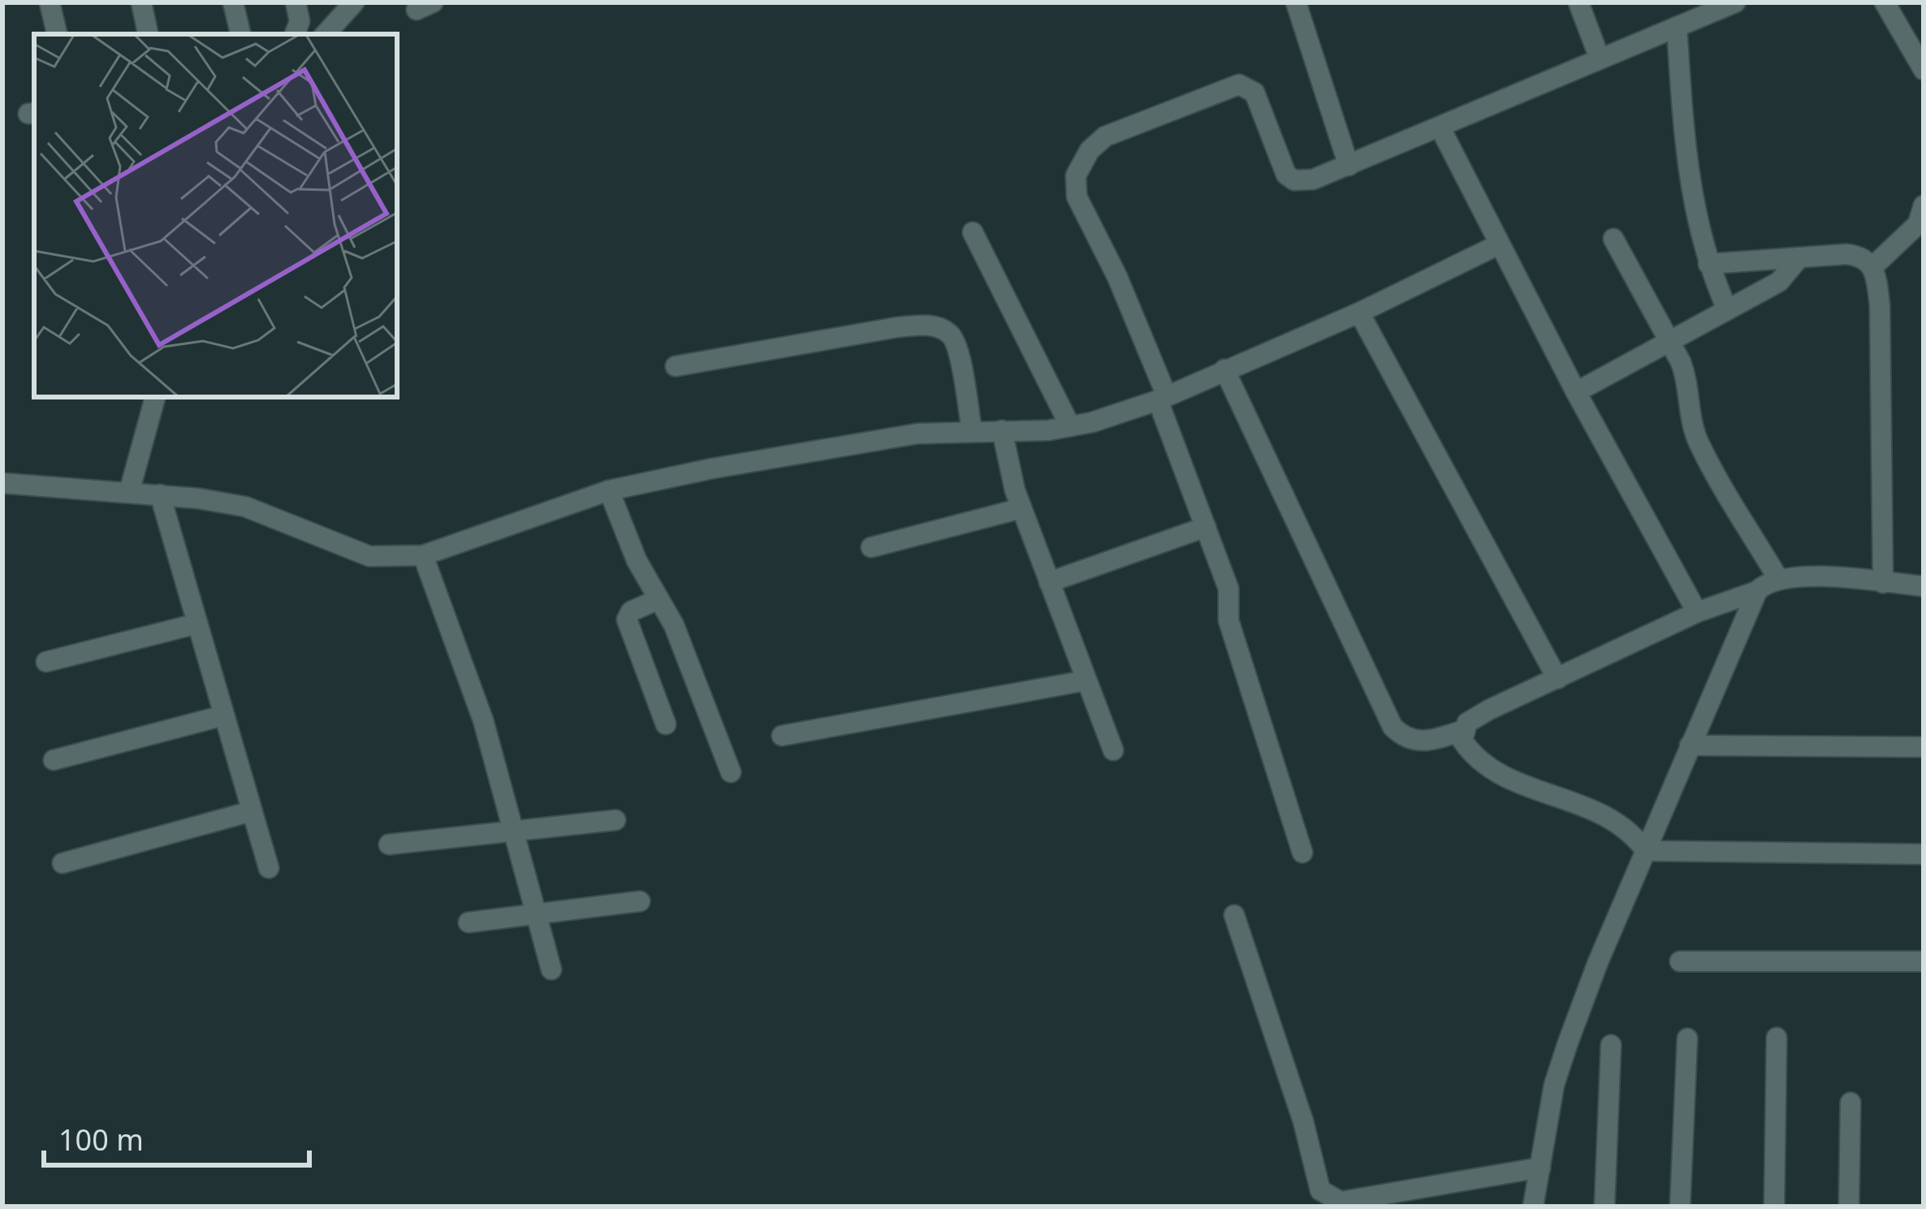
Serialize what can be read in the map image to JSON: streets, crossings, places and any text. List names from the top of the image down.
{
  "scale_bar": "100 m"
}
